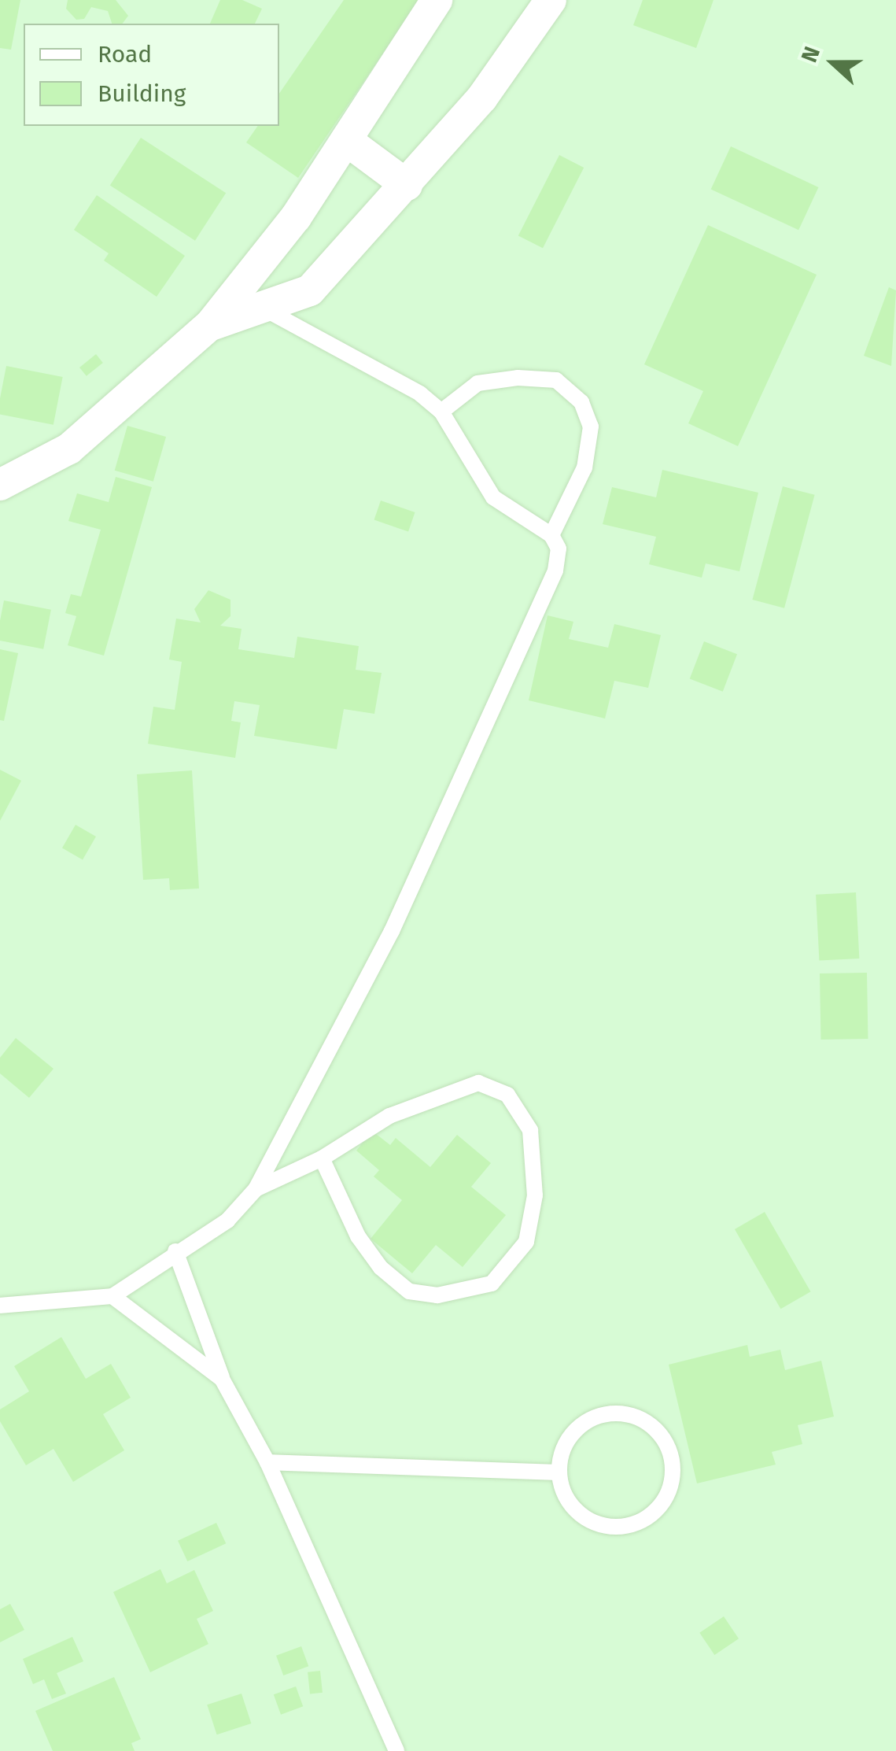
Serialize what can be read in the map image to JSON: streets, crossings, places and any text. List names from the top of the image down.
{
  "legend": ["Road", "Building"],
  "north": "left"
}
